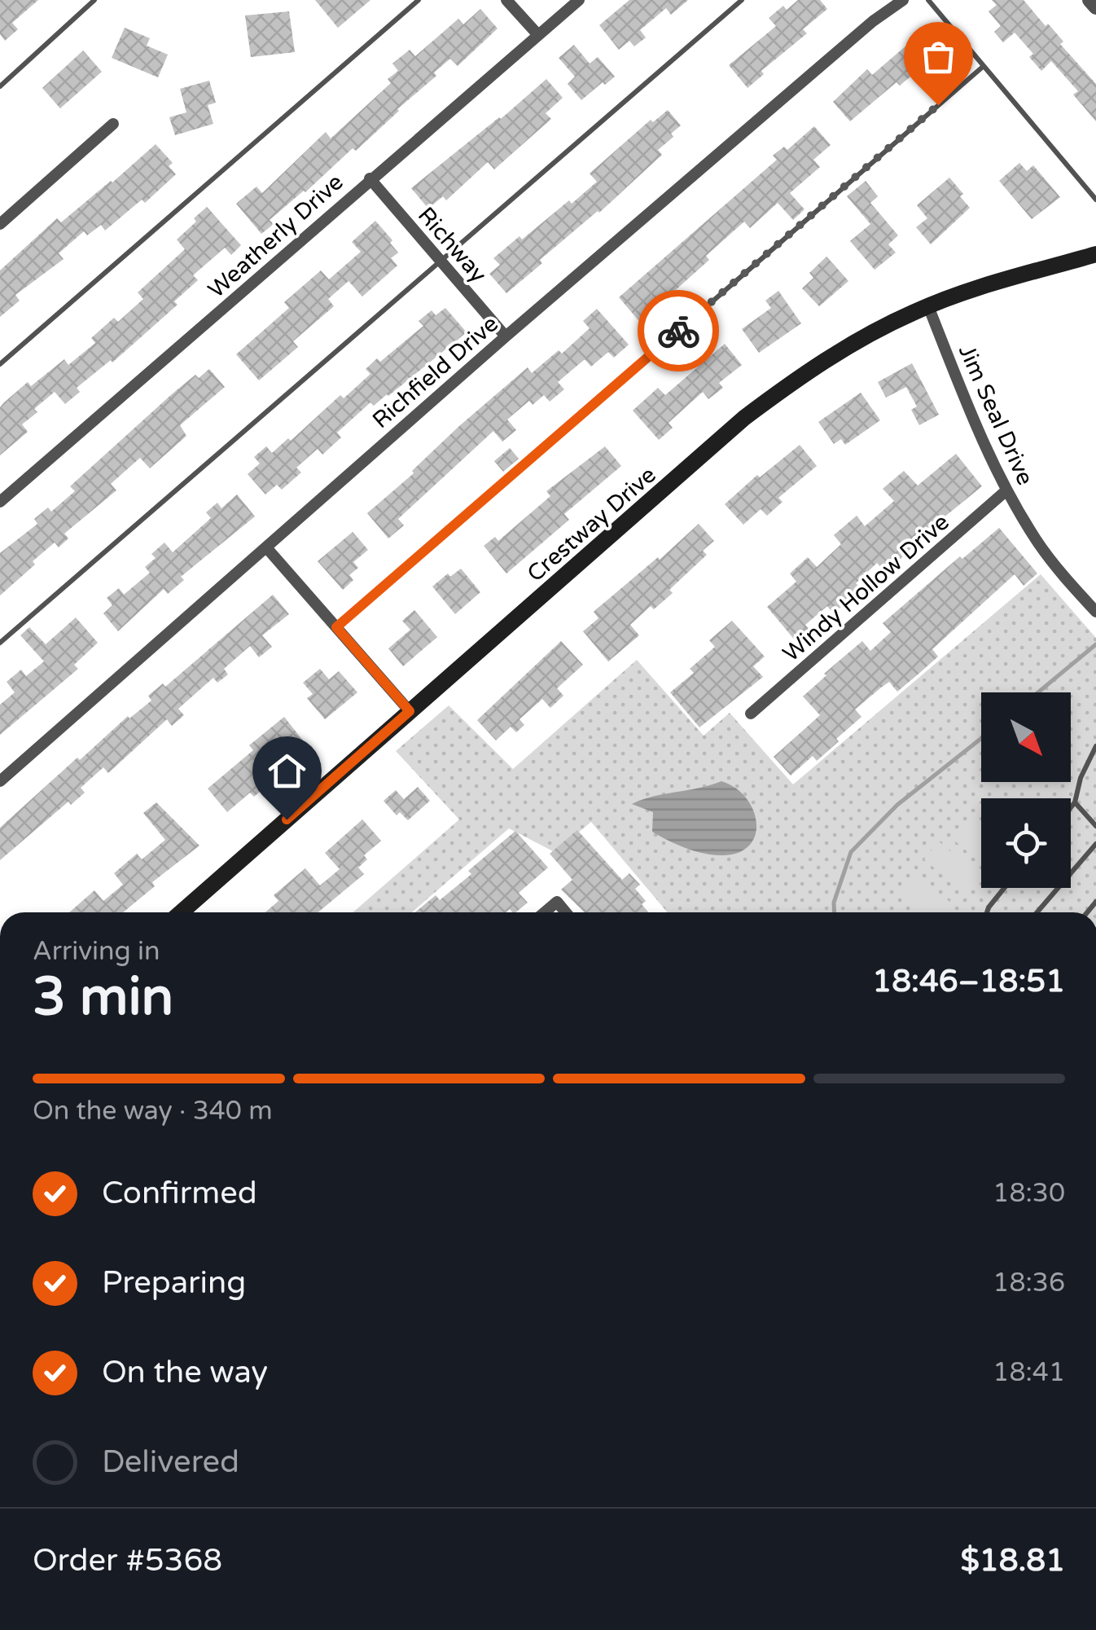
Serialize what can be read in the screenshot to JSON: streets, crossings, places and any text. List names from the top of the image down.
{
  "streets": {
    "main road": ["Crestway Drive"],
    "street": [
      "Weatherly Drive",
      "Richway",
      "Richfield Drive",
      "Jim Seal Drive",
      "Windy Hollow Drive"
    ]
  },
  "crossings": [
    ["Weatherly Drive", "Richway"],
    ["Richway", "Richfield Drive"],
    ["Jim Seal Drive", "Crestway Drive"],
    ["Jim Seal Drive", "Windy Hollow Drive"]
  ],
  "north": "bottom right",
  "page": {
    "heading": ["3 min", "Arriving in", "18:46–18:51"],
    "panel": ["Order #5368", "$18.81"],
    "bar": "On the way · 340 m",
    "list": [
      ["Confirmed", "18:30"],
      ["Preparing", "18:36"],
      ["On the way", "18:41"],
      "Delivered"
    ]
  }
}
